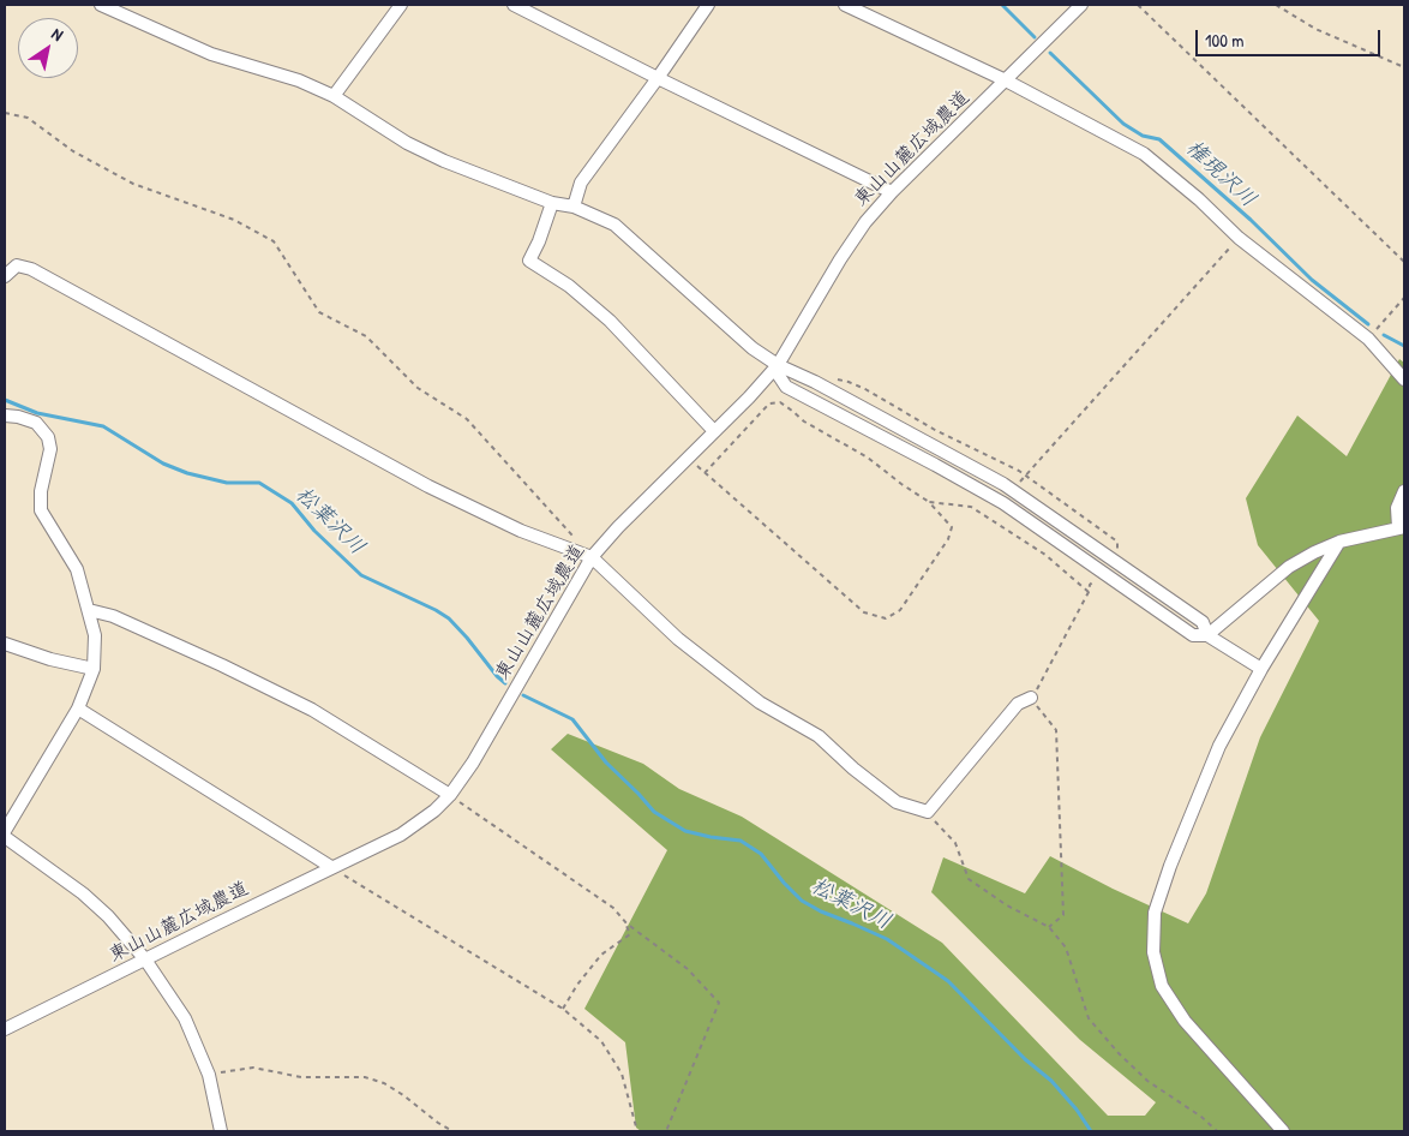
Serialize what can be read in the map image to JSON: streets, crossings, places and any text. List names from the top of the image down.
{
  "streets": {
    "street": ["東山山麓広域農道"]
  },
  "water": ["権現沢川", "松葉沢川"],
  "scale_bar": "100 m",
  "north": "top right"
}
